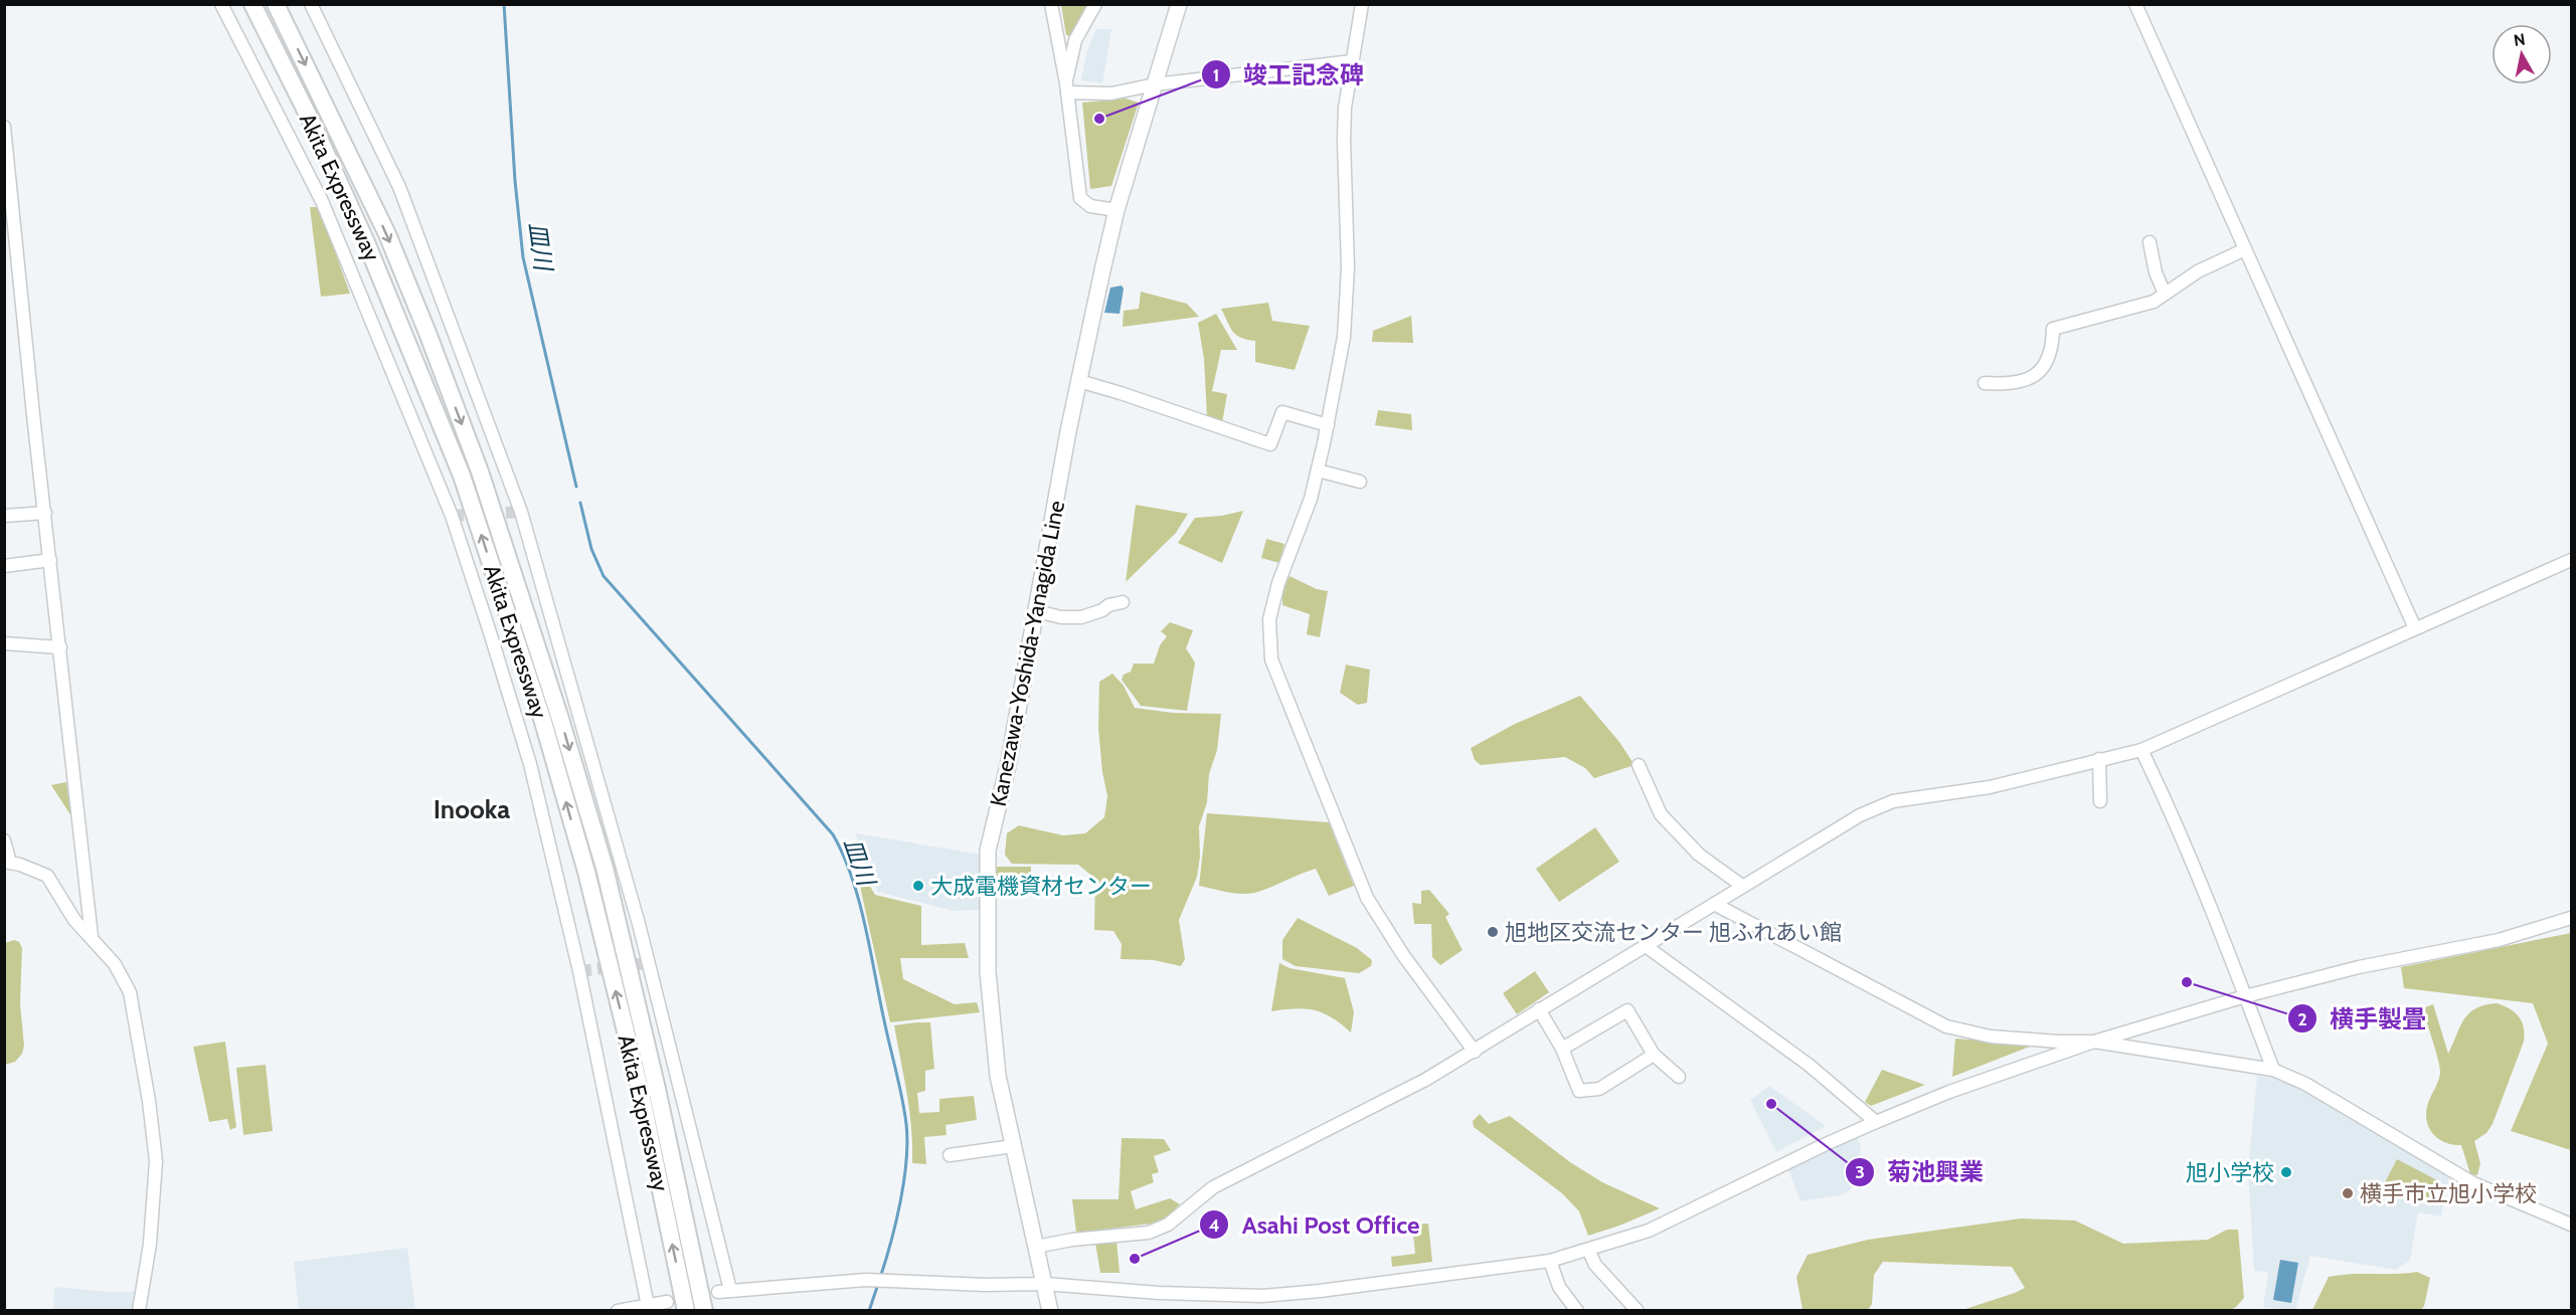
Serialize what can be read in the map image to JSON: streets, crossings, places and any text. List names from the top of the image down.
{
  "streets": {
    "highway": ["Akita Expressway"],
    "main road": ["Kanezawa-Yoshida-Yanagida Line"]
  },
  "districts": ["Inooka"],
  "water": ["皿川"],
  "places": [
    "竣工記念碑",
    "大成電機資材センター",
    "旭地区交流センター 旭ふれあい館",
    "横手製畳",
    "菊池興業",
    "旭小学校",
    "横手市立旭小学校",
    "Asahi Post Office"
  ],
  "north": "top"
}
